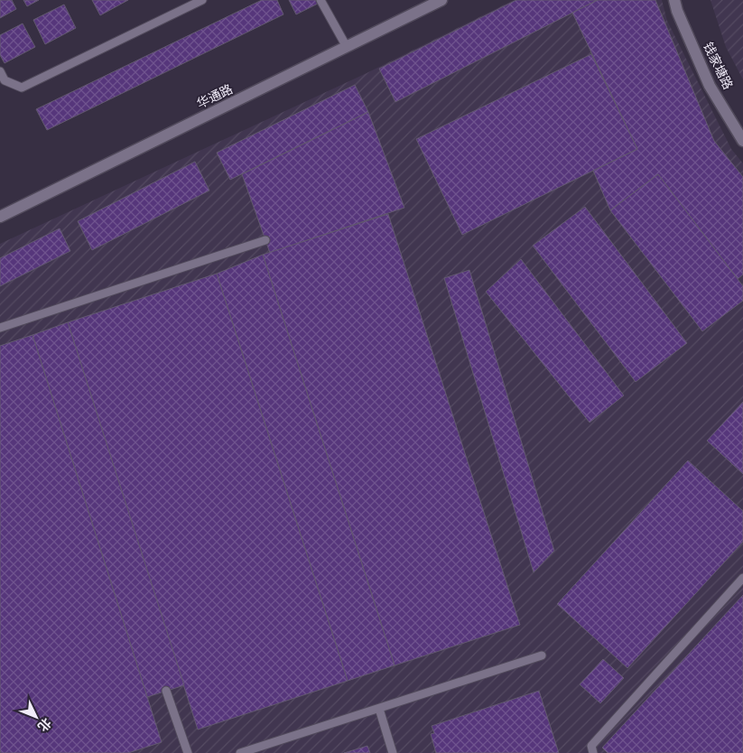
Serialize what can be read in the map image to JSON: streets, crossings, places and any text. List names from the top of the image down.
{
  "streets": {
    "street": ["钱家塘路", "华通路"]
  },
  "north": "bottom right"
}
